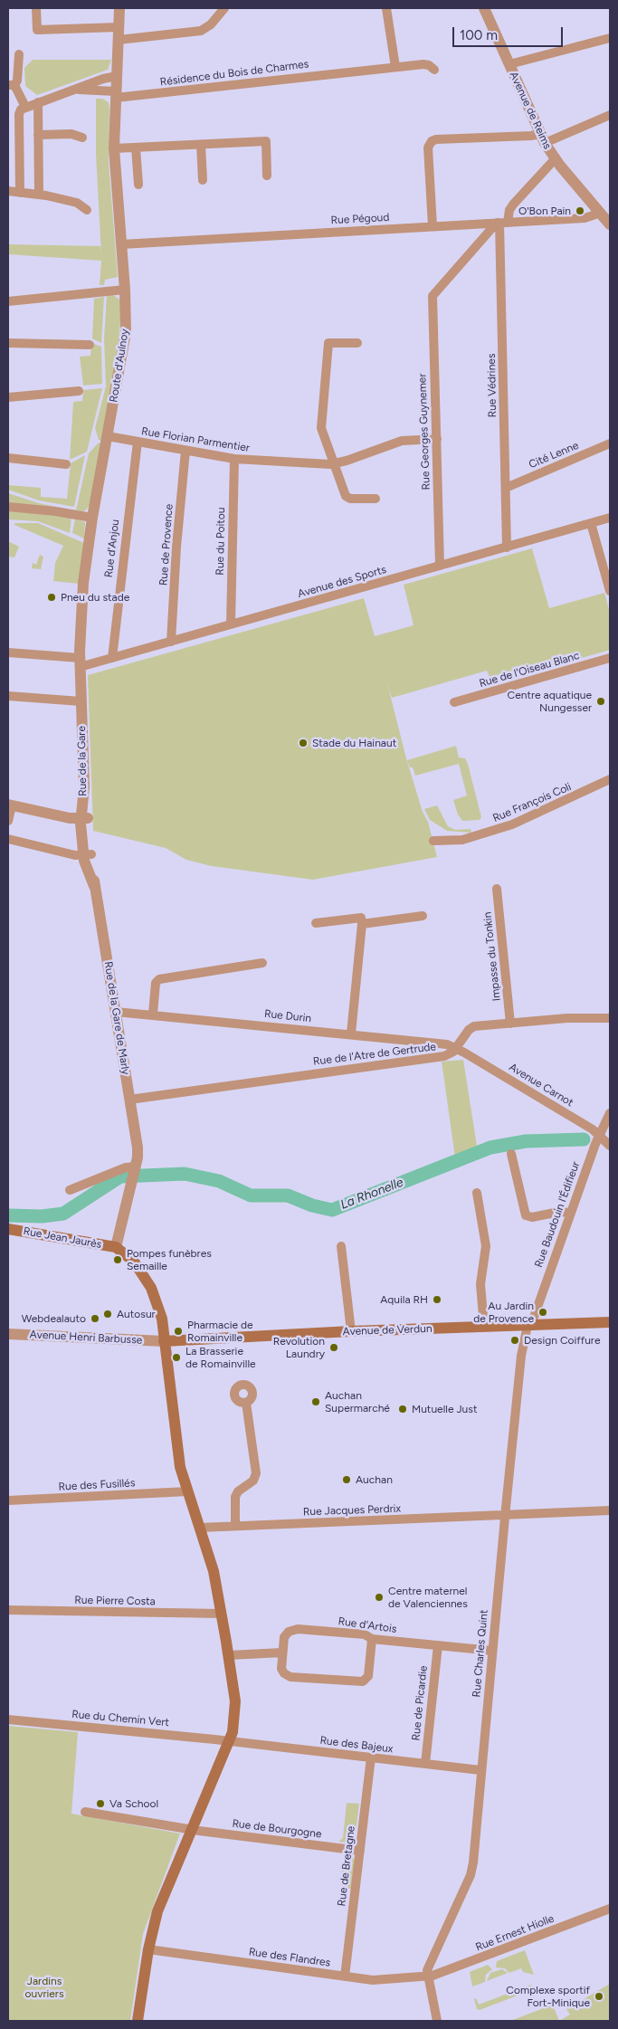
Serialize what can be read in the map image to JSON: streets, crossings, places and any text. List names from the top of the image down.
{
  "streets": {
    "main road": ["Rue Jean Jaurès", "Avenue de Verdun"],
    "street": [
      "Résidence du Bois de Charmes",
      "Avenue de Reims",
      "Rue Pégoud",
      "Route d'Aulnoy",
      "Rue Védrines",
      "Rue Georges Guynemer",
      "Rue Florian Parmentier",
      "Cité Lenne",
      "Rue du Poitou",
      "Rue de Provence",
      "Rue d'Anjou",
      "Avenue des Sports",
      "Rue de l'Oiseau Blanc",
      "Rue de la Gare",
      "Rue François Coli",
      "Impasse du Tonkin",
      "Rue Durin",
      "Rue de la Gare de Marly",
      "Rue de l'Atre de Gertrude",
      "Avenue Carnot",
      "Rue Baudouin l'Édifieur",
      "Avenue Henri Barbusse",
      "Rue des Fusillés",
      "Rue Jacques Perdrix",
      "Rue Pierre Costa",
      "Rue d'Artois",
      "Rue Charles Quint",
      "Rue de Picardie",
      "Rue du Chemin Vert",
      "Rue des Bajeux",
      "Rue de Bourgogne",
      "Rue de Bretagne",
      "Rue Ernest Hiolle",
      "Rue des Flandres"
    ]
  },
  "crossings": [
    ["Résidence du Bois de Charmes", "Route d'Aulnoy"],
    ["Avenue de Reims", "Rue Pégoud"],
    ["Rue Pégoud", "Route d'Aulnoy"],
    ["Rue Pégoud", "Rue Védrines"],
    ["Rue Pégoud", "Rue Georges Guynemer"],
    ["Route d'Aulnoy", "Rue Florian Parmentier"],
    ["Route d'Aulnoy", "Avenue des Sports"],
    ["Route d'Aulnoy", "Rue de la Gare"],
    ["Rue Védrines", "Rue Georges Guynemer"],
    ["Rue Védrines", "Cité Lenne"],
    ["Rue Védrines", "Avenue des Sports"],
    ["Rue Georges Guynemer", "Rue Florian Parmentier"],
    ["Rue Georges Guynemer", "Avenue des Sports"],
    ["Rue Florian Parmentier", "Rue du Poitou"],
    ["Rue Florian Parmentier", "Rue de Provence"],
    ["Rue Florian Parmentier", "Rue d'Anjou"],
    ["Rue du Poitou", "Avenue des Sports"],
    ["Rue de Provence", "Avenue des Sports"],
    ["Rue d'Anjou", "Avenue des Sports"],
    ["Avenue des Sports", "Rue de la Gare"],
    ["Impasse du Tonkin", "Rue de l'Atre de Gertrude"],
    ["Rue Durin", "Rue de la Gare de Marly"],
    ["Rue Durin", "Rue de l'Atre de Gertrude"],
    ["Rue Durin", "Avenue Carnot"],
    ["Rue de la Gare de Marly", "Rue de l'Atre de Gertrude"],
    ["Rue de la Gare de Marly", "Rue Jean Jaurès"],
    ["Rue de l'Atre de Gertrude", "Avenue Carnot"],
    ["Avenue Carnot", "Rue Baudouin l'Édifieur"],
    ["Rue Baudouin l'Édifieur", "Avenue de Verdun"],
    ["Rue Baudouin l'Édifieur", "Rue Charles Quint"],
    ["Avenue de Verdun", "Avenue Henri Barbusse"],
    ["Avenue de Verdun", "Rue Charles Quint"],
    ["Rue Jacques Perdrix", "Rue Charles Quint"],
    ["Rue d'Artois", "Rue Charles Quint"],
    ["Rue d'Artois", "Rue de Picardie"],
    ["Rue Charles Quint", "Rue des Bajeux"],
    ["Rue Charles Quint", "Rue Ernest Hiolle"],
    ["Rue Charles Quint", "Rue des Flandres"],
    ["Rue de Picardie", "Rue des Bajeux"],
    ["Rue du Chemin Vert", "Rue des Bajeux"],
    ["Rue des Bajeux", "Rue de Bretagne"],
    ["Rue de Bourgogne", "Rue de Bretagne"],
    ["Rue de Bretagne", "Rue des Flandres"],
    ["Rue Ernest Hiolle", "Rue des Flandres"]
  ],
  "water": ["La Rhonelle"],
  "parks": ["Jardins ouvriers"],
  "places": [
    "O'Bon Pain",
    "Pneu du stade",
    "Centre aquatique Nungesser",
    "Stade du Hainaut",
    "Pompes funèbres Semaille",
    "Aquila RH",
    "Au Jardin de Provence",
    "Autosur",
    "Webdealauto",
    "Pharmacie de Romainville",
    "Design Coiffure",
    "Revolution Laundry",
    "La Brasserie de Romainville",
    "Auchan Supermarché",
    "Mutuelle Just",
    "Auchan",
    "Centre maternel de Valenciennes",
    "Va School",
    "Complexe sportif Fort-Minique"
  ],
  "scale_bar": "100 m"
}
